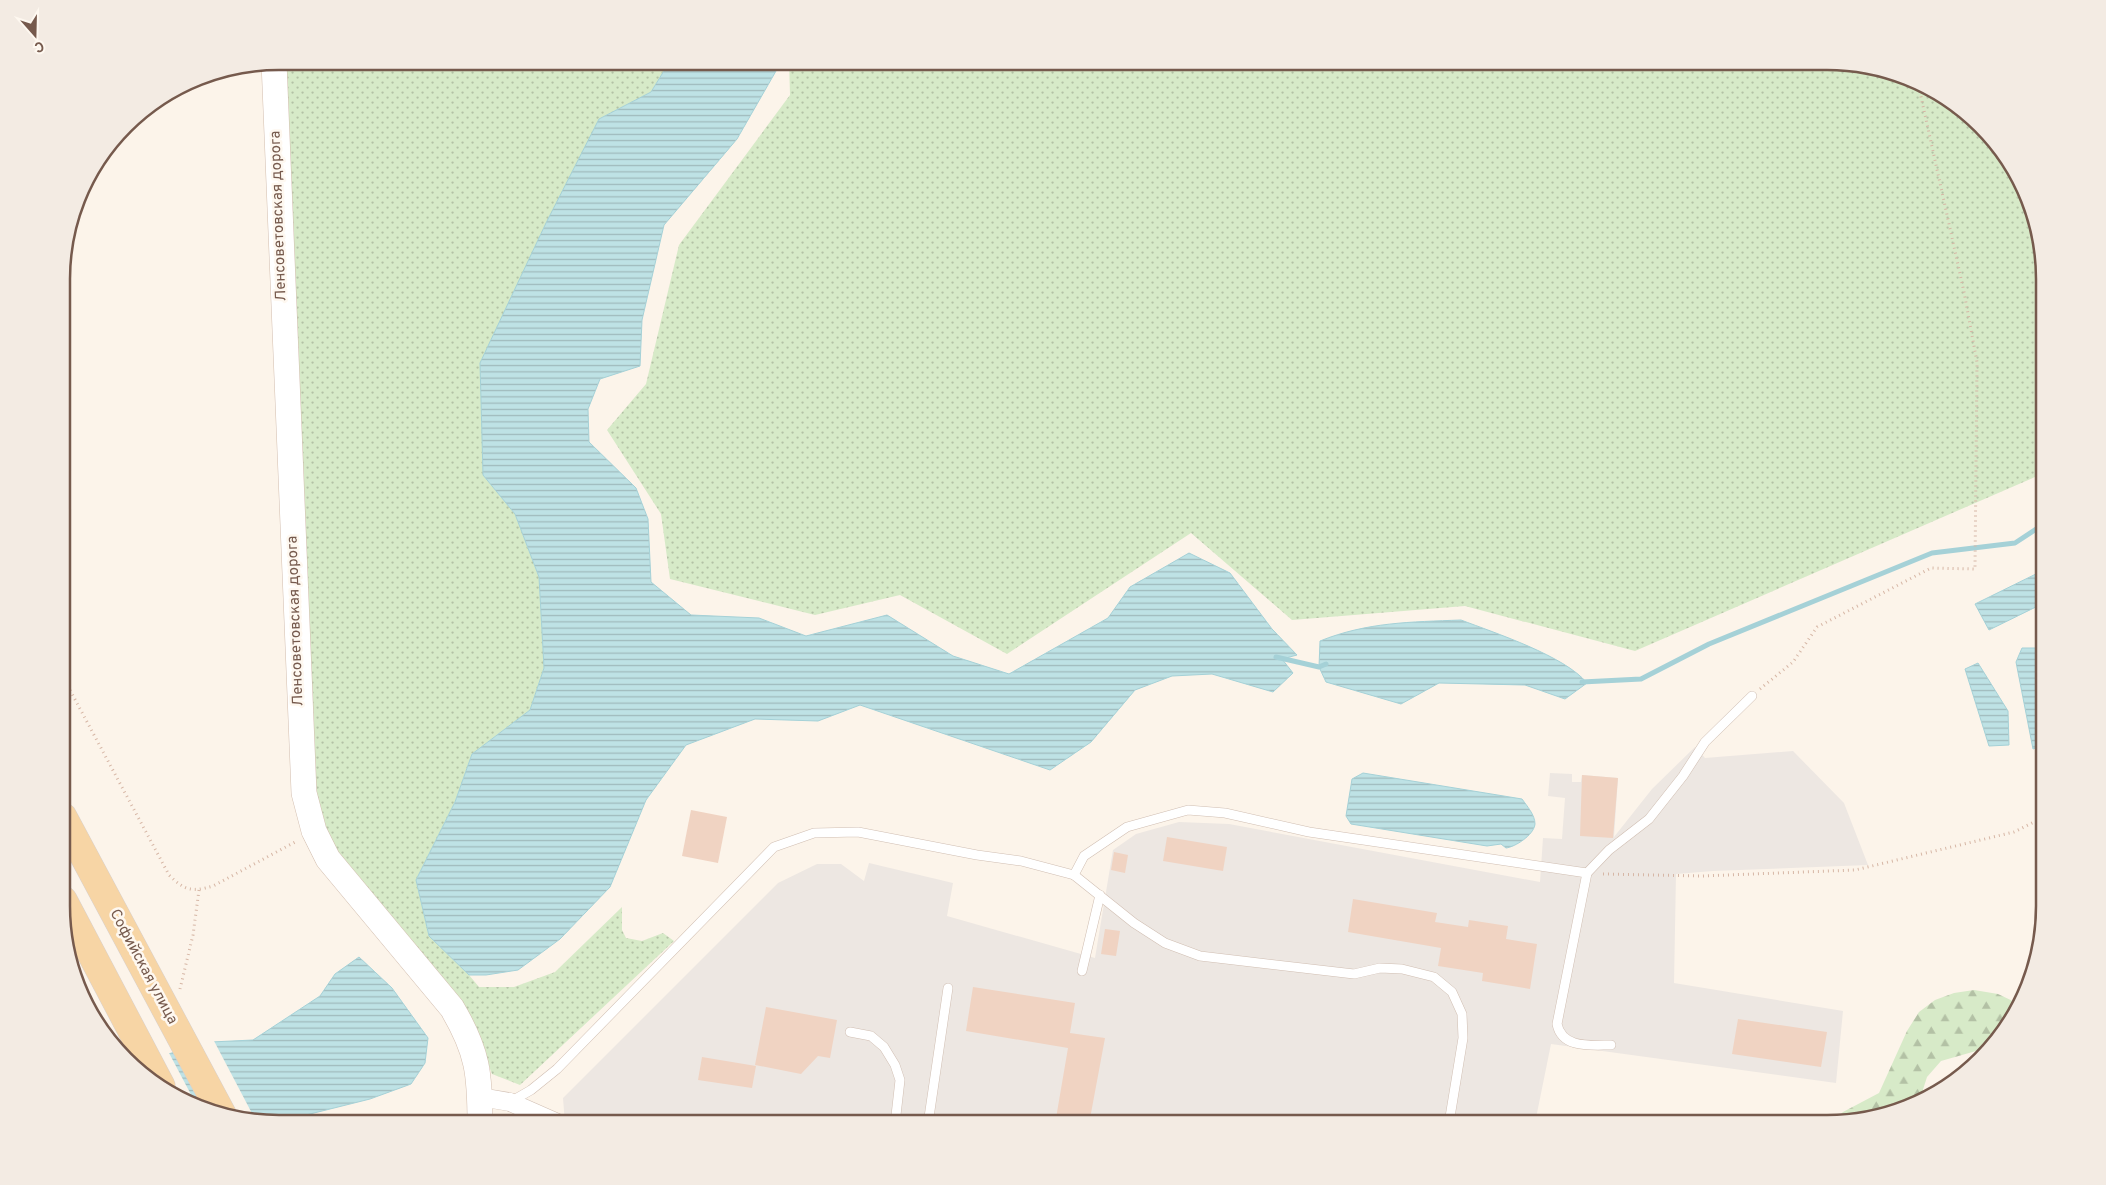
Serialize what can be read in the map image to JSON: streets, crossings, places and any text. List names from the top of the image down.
{
  "streets": {
    "main road": ["Софийская улица"],
    "street": ["Ленсоветовская дорога"]
  },
  "north": "bottom"
}
